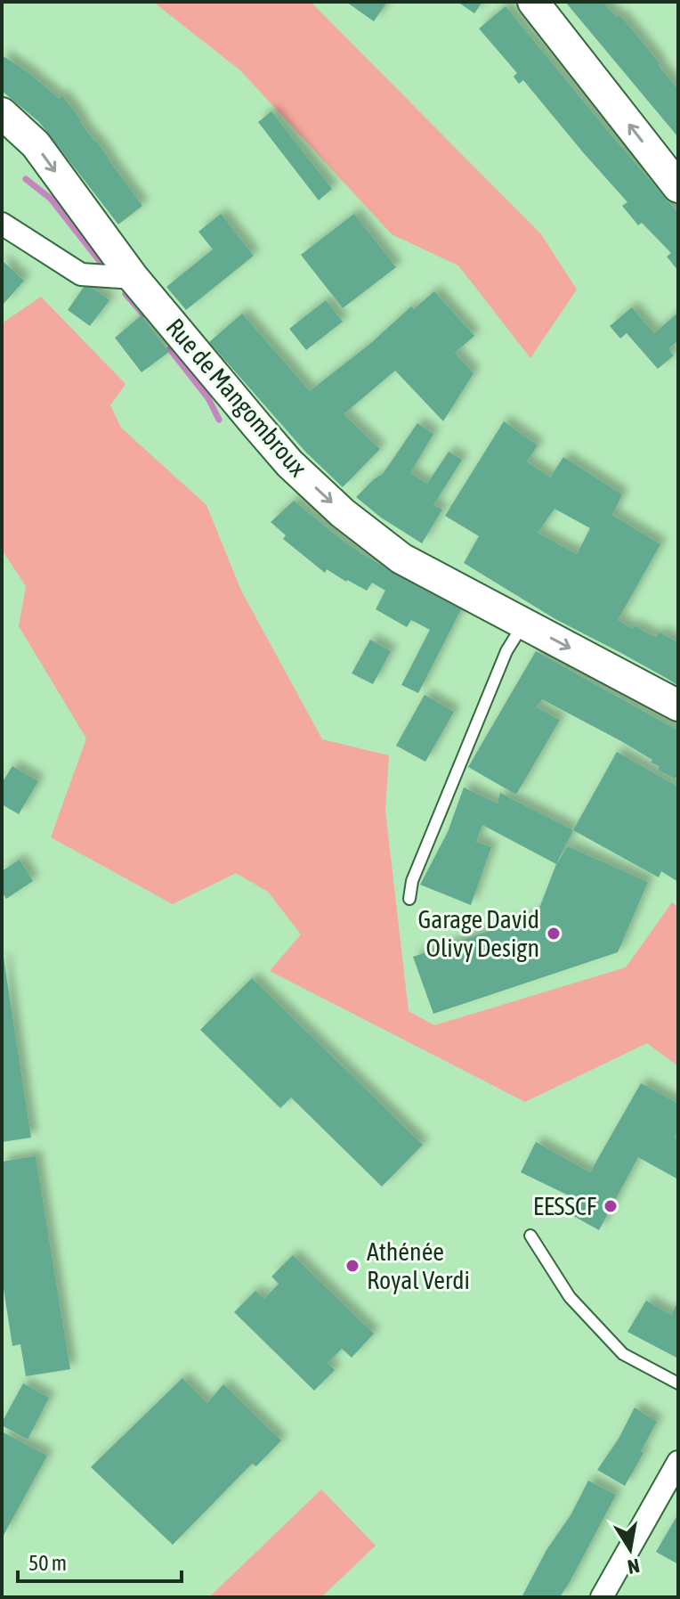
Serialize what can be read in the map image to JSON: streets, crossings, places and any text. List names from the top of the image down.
{
  "streets": {
    "main road": ["Rue de Mangombroux"]
  },
  "one_way": ["Rue de Mangombroux"],
  "places": ["Garage David Olivy Design", "EESSCF", "Athénée Royal Verdi"],
  "scale_bar": "50 m",
  "north": "bottom"
}
